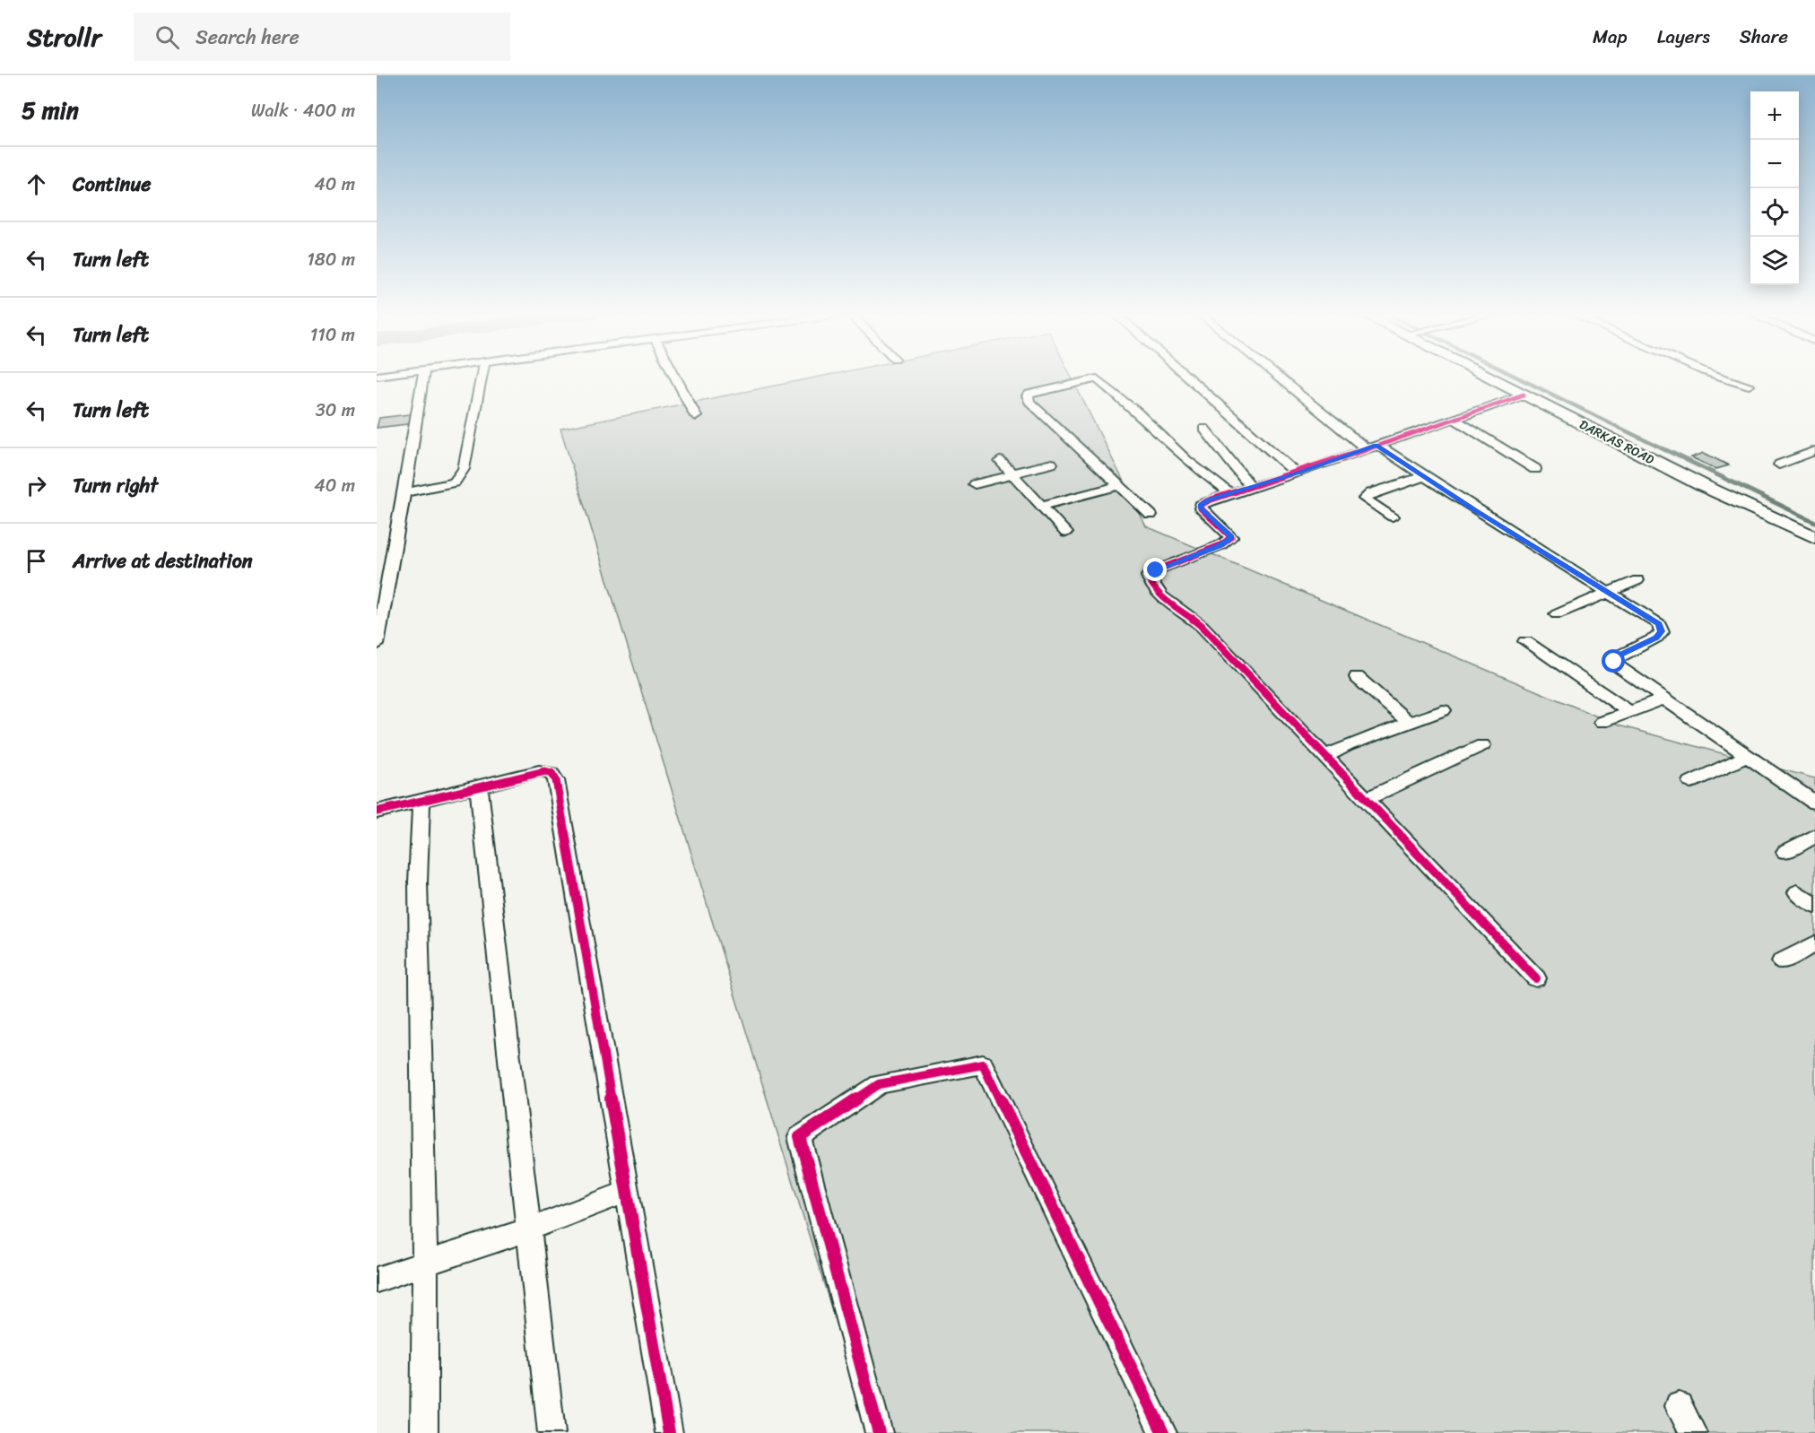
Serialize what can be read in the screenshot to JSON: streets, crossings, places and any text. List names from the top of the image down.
{
  "streets": {
    "main road": ["DARKAS ROAD"]
  },
  "page": {
    "header": "Strollr",
    "search": "Search here",
    "nav": ["Map", "Layers", "Share"],
    "heading": ["5 min", "Walk · 400 m"],
    "map_buttons": ["+", "−"],
    "list": [
      ["Continue", "40 m"],
      ["Turn left", "180 m"],
      ["Turn left", "110 m"],
      ["Turn left", "30 m"],
      ["Turn right", "40 m"],
      "Arrive at destination"
    ]
  }
}
